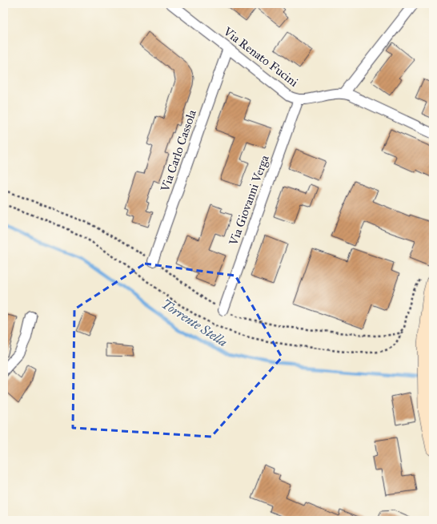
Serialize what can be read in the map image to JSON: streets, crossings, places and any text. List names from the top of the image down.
{
  "streets": {
    "street": ["Via Renato Fucini", "Via Carlo Cassola", "Via Giovanni Verga"]
  },
  "crossings": [
    ["Via Renato Fucini", "Via Carlo Cassola"],
    ["Via Renato Fucini", "Via Giovanni Verga"]
  ],
  "water": ["Torrente Stella"]
}
